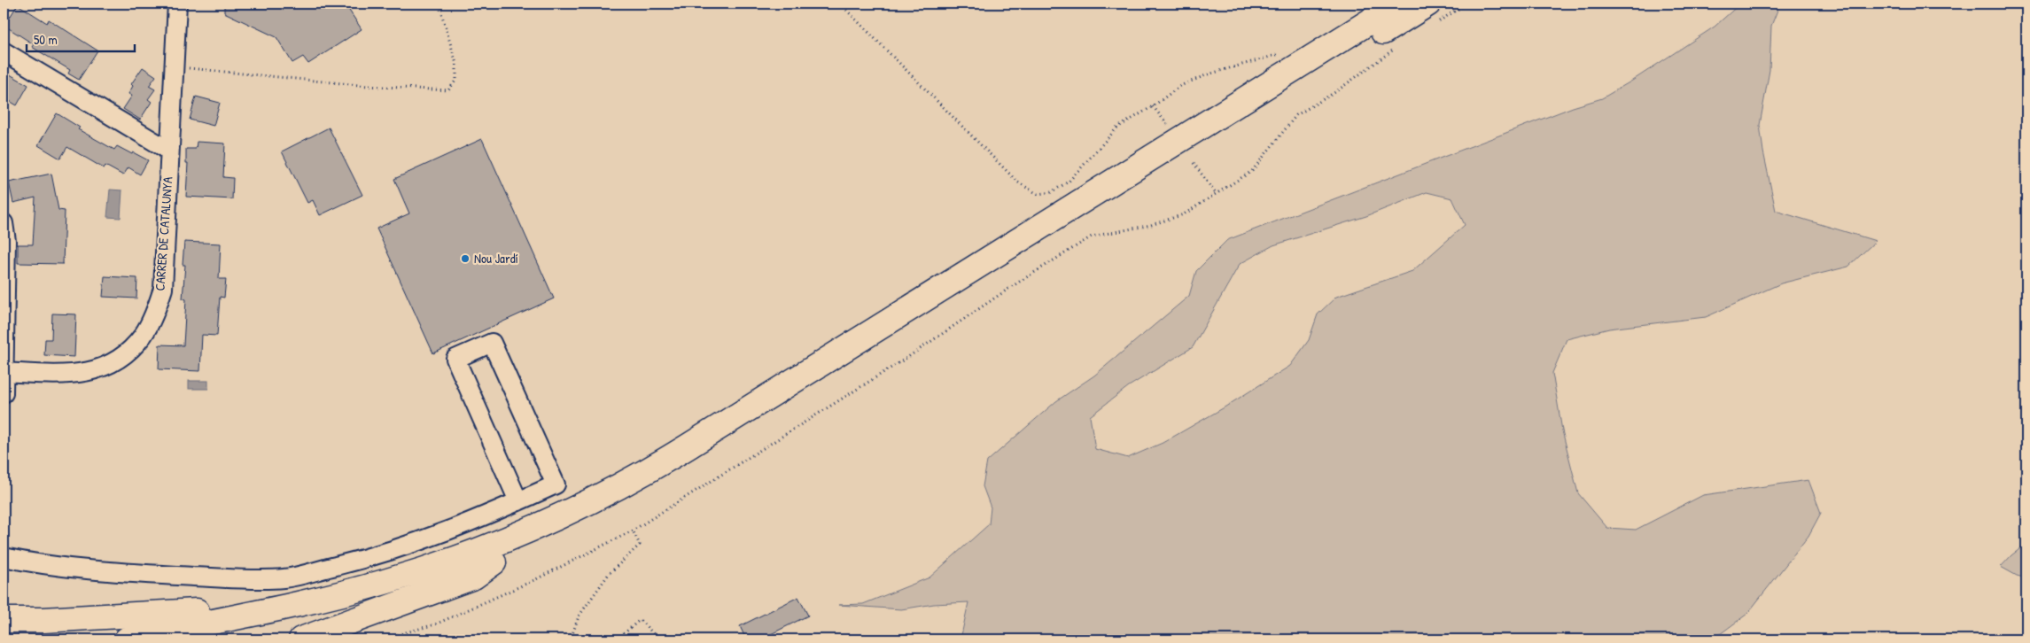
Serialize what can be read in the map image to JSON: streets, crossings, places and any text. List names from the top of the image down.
{
  "streets": {
    "street": ["CARRER DE CATALUNYA"]
  },
  "places": ["Nou Jardí"],
  "scale_bar": "50 m"
}
